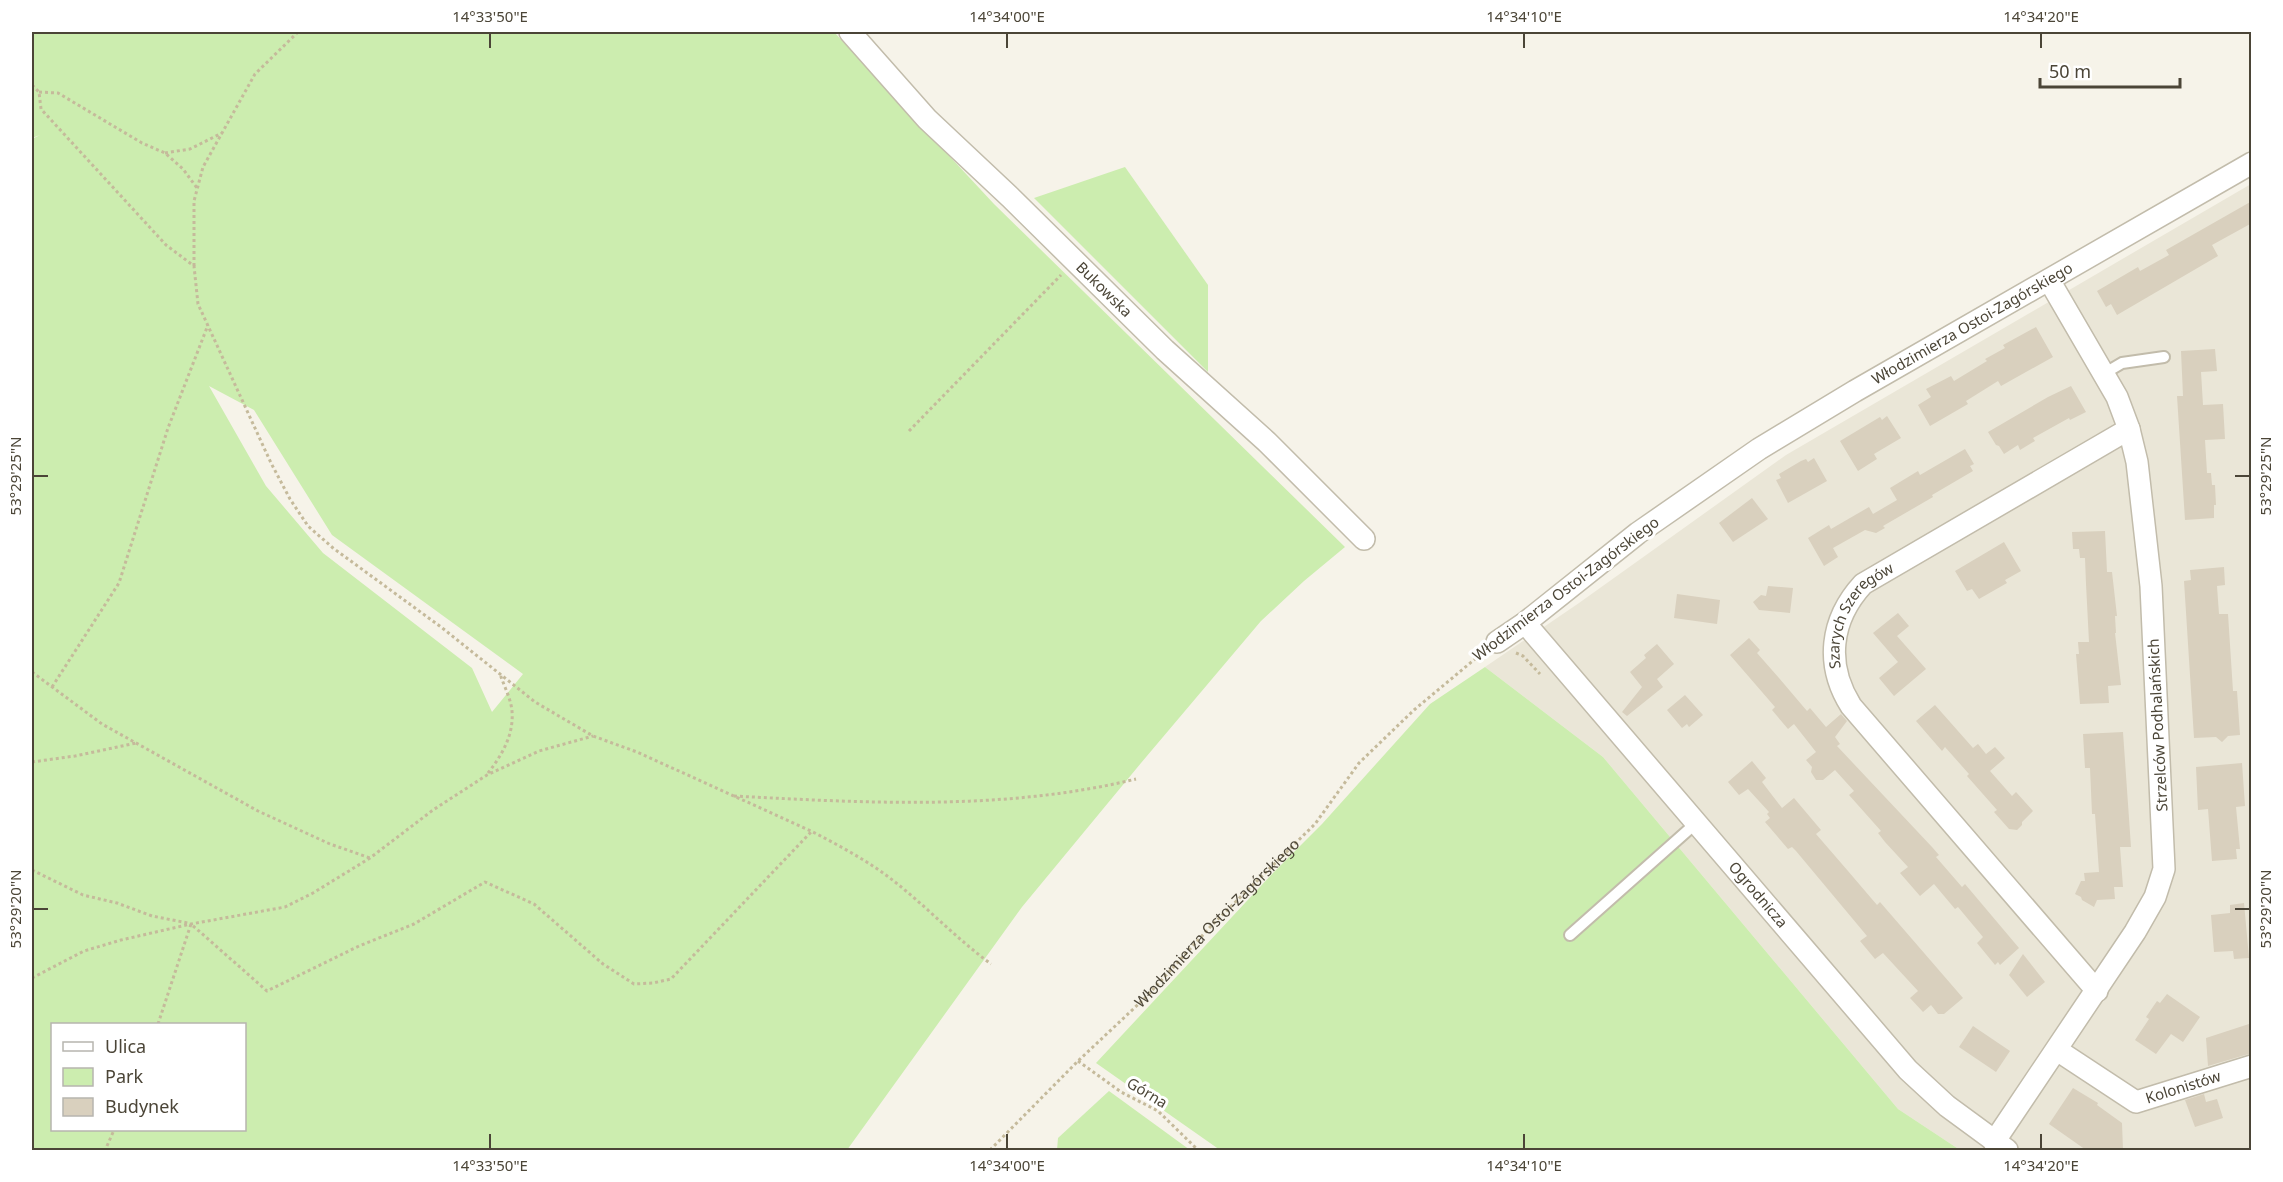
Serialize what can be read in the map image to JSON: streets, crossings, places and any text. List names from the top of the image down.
{
  "streets": {
    "street": [
      "Bukowska",
      "Włodzimierza Ostoi-Zagórskiego",
      "Szarych Szeregów",
      "Strzelców Podhalańskich",
      "Ogrodnicza",
      "Kolonistów"
    ],
    "path": ["Górna"]
  },
  "crossings": [
    ["Włodzimierza Ostoi-Zagórskiego", "Strzelców Podhalańskich"],
    ["Włodzimierza Ostoi-Zagórskiego", "Ogrodnicza"],
    ["Włodzimierza Ostoi-Zagórskiego", "Górna"],
    ["Szarych Szeregów", "Strzelców Podhalańskich"],
    ["Strzelców Podhalańskich", "Ogrodnicza"],
    ["Strzelców Podhalańskich", "Kolonistów"]
  ],
  "legend": ["Ulica", "Park", "Budynek"],
  "scale_bar": "50 m",
  "coordinates": [
    "14°33'50\"E",
    "14°34'00\"E",
    "14°34'10\"E",
    "14°34'20\"E",
    "53°29'25\"N",
    "53°29'20\"N"
  ]
}
